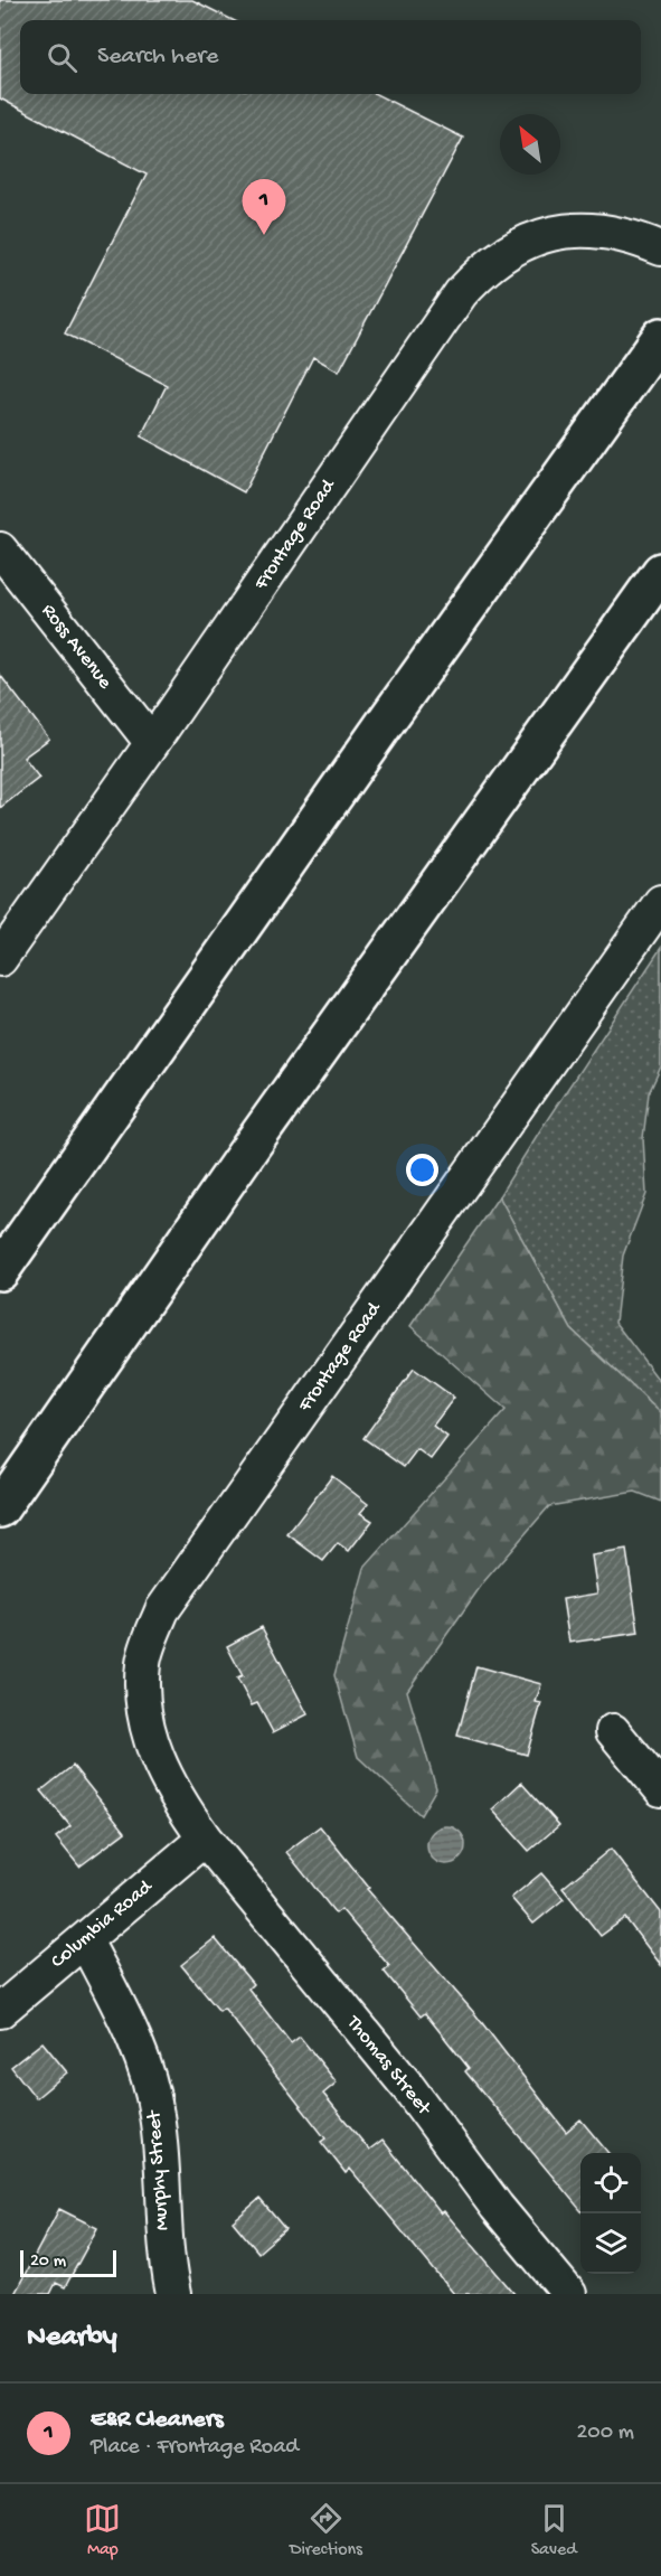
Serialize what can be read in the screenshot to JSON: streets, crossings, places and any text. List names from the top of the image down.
{
  "streets": {
    "street": [
      "Frontage Road",
      "Ross Avenue",
      "Columbia Road",
      "Thomas Street",
      "Murphy Street"
    ]
  },
  "crossings": [
    ["Frontage Road", "Ross Avenue"],
    ["Frontage Road", "Columbia Road"],
    ["Frontage Road", "Thomas Street"],
    ["Columbia Road", "Thomas Street"],
    ["Columbia Road", "Murphy Street"]
  ],
  "scale_bar": "20 m",
  "north": "top left",
  "page": {
    "search": "Search here",
    "pins": "1",
    "scale": "20 m",
    "heading": "Nearby",
    "list": [
      {
        "mark": "1",
        "name": "E&R Cleaners",
        "note": "Place · Frontage Road",
        "value": "200 m"
      }
    ],
    "nav": ["Map", "Directions", "Saved"]
  }
}
